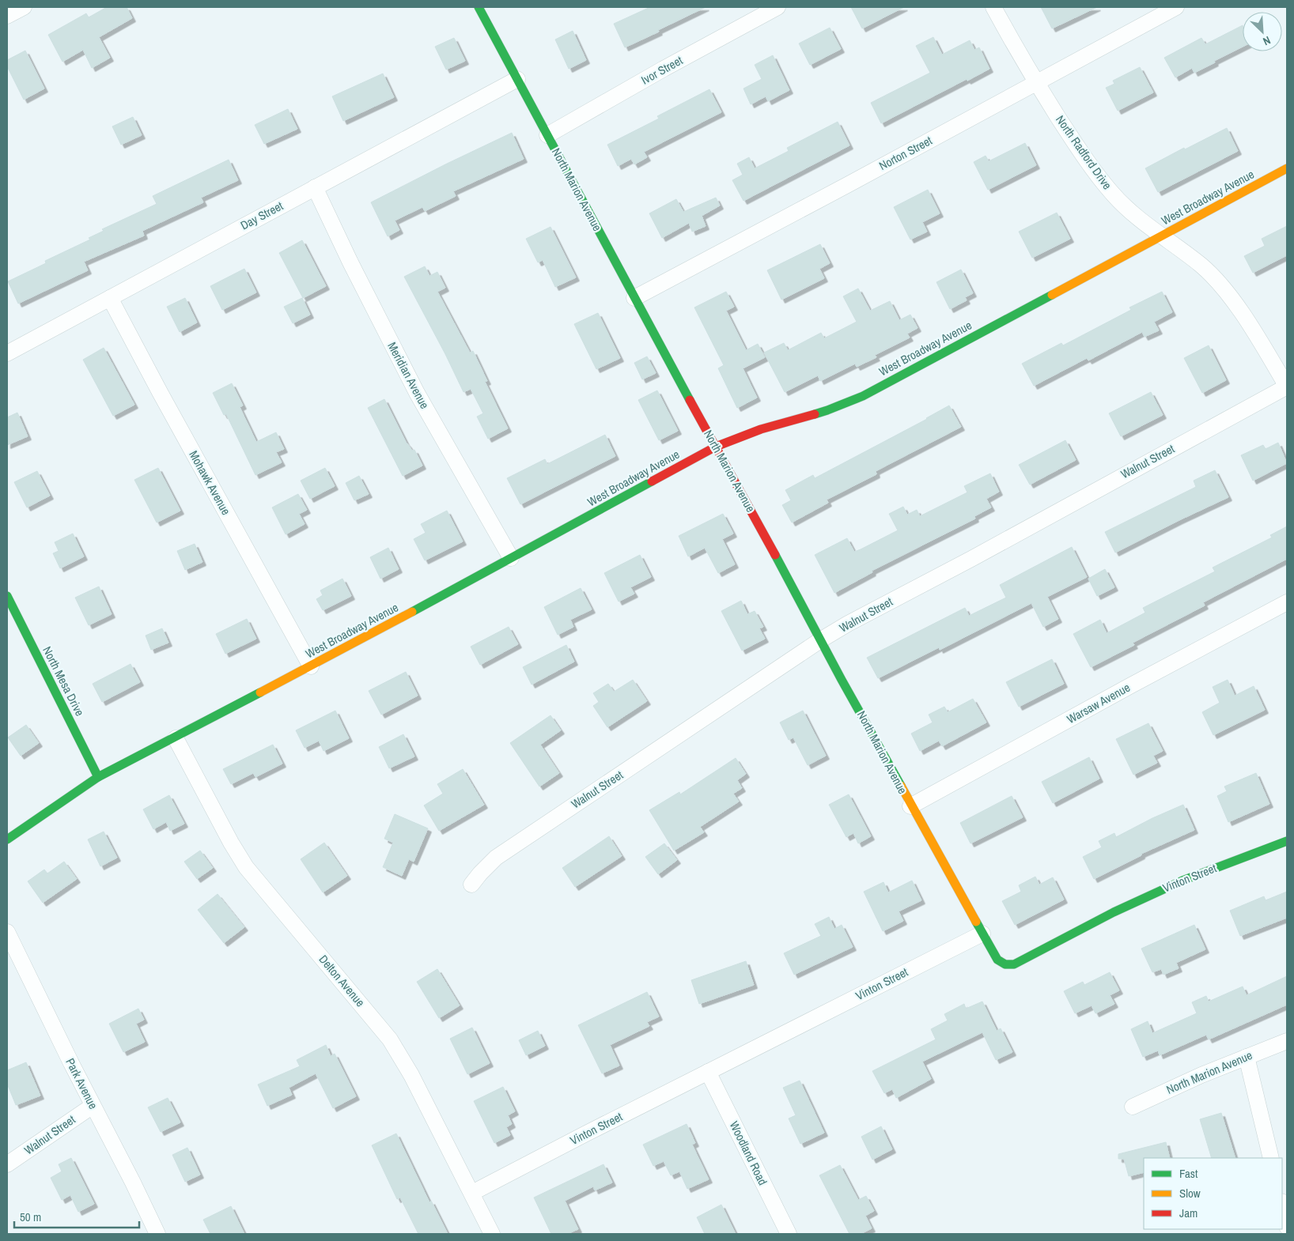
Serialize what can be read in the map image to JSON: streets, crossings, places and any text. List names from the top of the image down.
{
  "streets": {
    "street": [
      "Ivor Street",
      "North Radford Drive",
      "Norton Street",
      "North Marion Avenue",
      "West Broadway Avenue",
      "Day Street",
      "Meridian Avenue",
      "Walnut Street",
      "Mohawk Avenue",
      "North Mesa Drive",
      "Warsaw Avenue",
      "Vinton Street",
      "Delton Avenue",
      "Park Avenue",
      "Woodland Road"
    ]
  },
  "crossings": [
    ["Ivor Street", "North Marion Avenue"],
    ["North Radford Drive", "Norton Street"],
    ["North Radford Drive", "West Broadway Avenue"],
    ["North Radford Drive", "Walnut Street"],
    ["Norton Street", "North Marion Avenue"],
    ["North Marion Avenue", "West Broadway Avenue"],
    ["North Marion Avenue", "Day Street"],
    ["North Marion Avenue", "Walnut Street"],
    ["North Marion Avenue", "Warsaw Avenue"],
    ["North Marion Avenue", "Vinton Street"],
    ["West Broadway Avenue", "Meridian Avenue"],
    ["West Broadway Avenue", "Mohawk Avenue"],
    ["West Broadway Avenue", "North Mesa Drive"],
    ["West Broadway Avenue", "Delton Avenue"],
    ["Day Street", "Meridian Avenue"],
    ["Day Street", "Mohawk Avenue"],
    ["Walnut Street", "Park Avenue"],
    ["Vinton Street", "Delton Avenue"],
    ["Vinton Street", "Woodland Road"]
  ],
  "legend": ["Fast", "Slow", "Jam"],
  "scale_bar": "50 m",
  "north": "bottom right"
}
